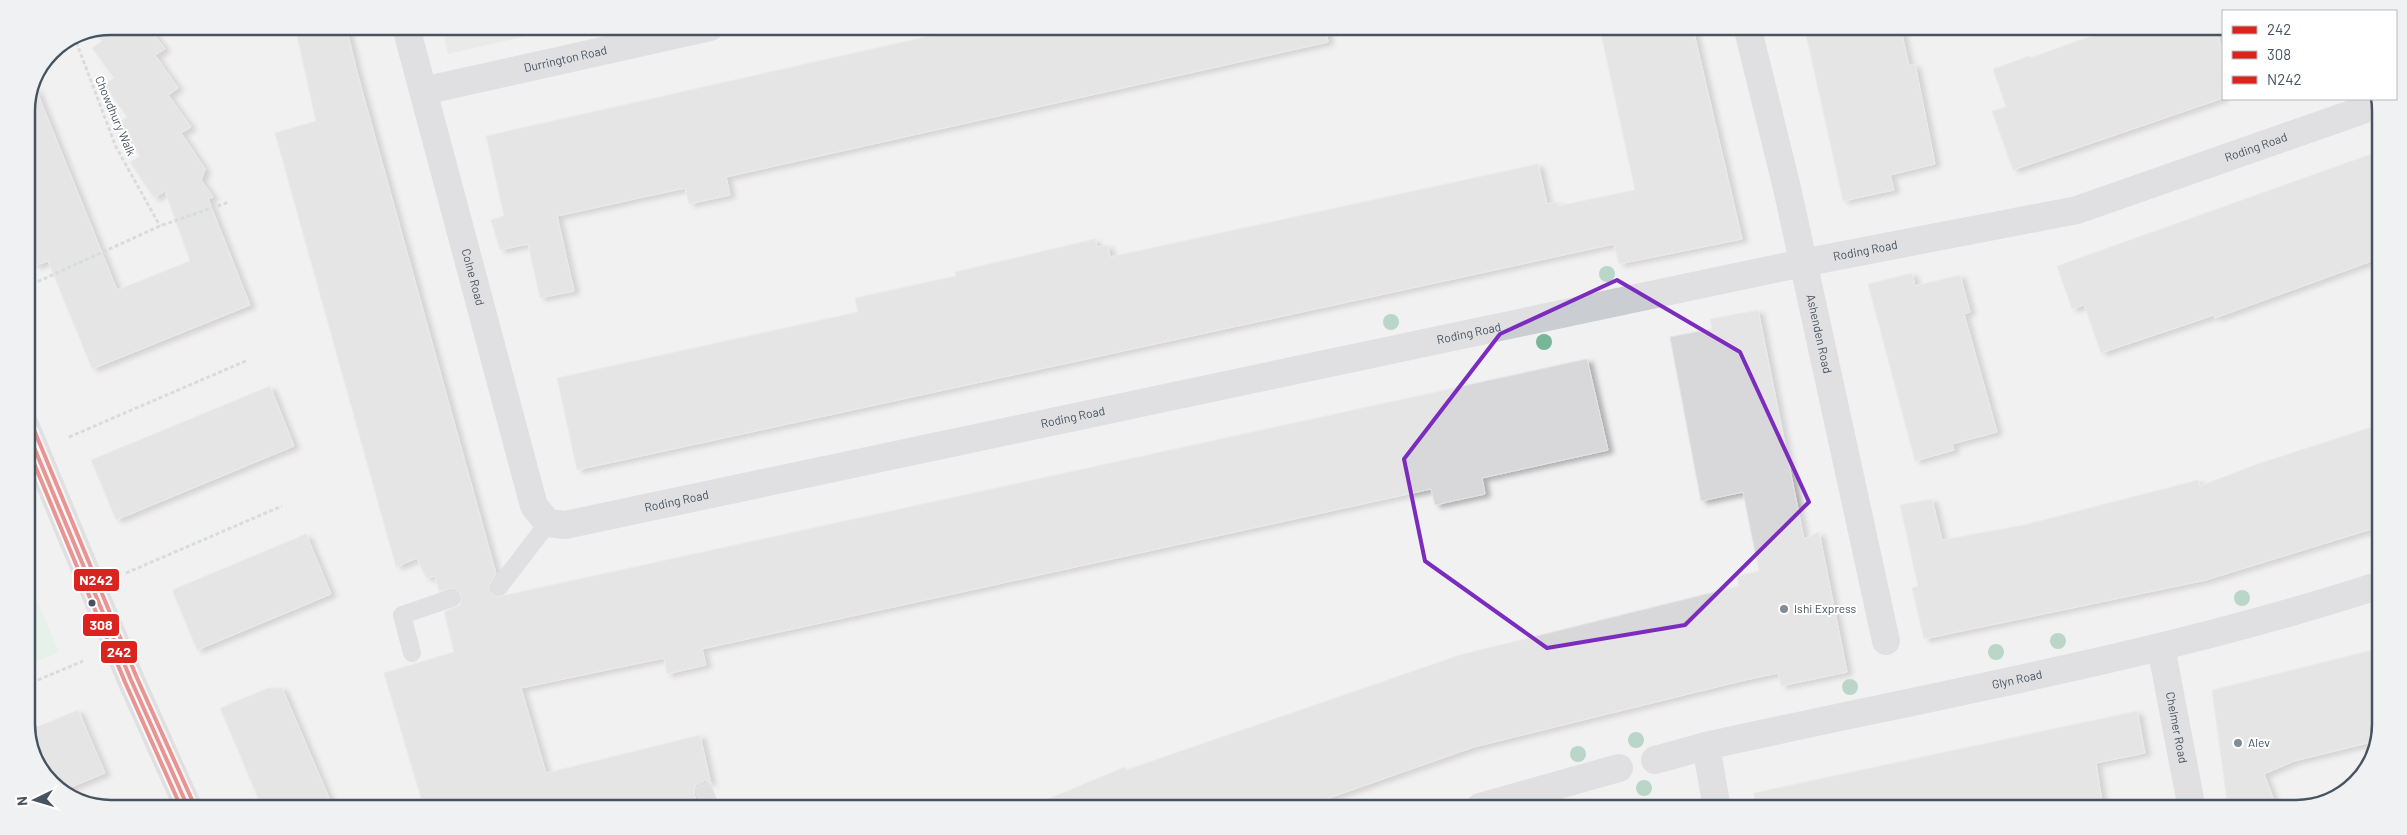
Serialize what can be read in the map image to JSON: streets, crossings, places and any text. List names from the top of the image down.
{
  "streets": {
    "street": [
      "Durrington Road",
      "Roding Road",
      "Colne Road",
      "Ashenden Road",
      "Glyn Road",
      "Chelmer Road"
    ],
    "path": ["Chowdhury Walk"]
  },
  "crossings": [
    ["Durrington Road", "Colne Road"],
    ["Roding Road", "Colne Road"],
    ["Roding Road", "Ashenden Road"],
    ["Glyn Road", "Chelmer Road"]
  ],
  "places": ["Ishi Express", "Alev"],
  "lines": ["transit line N242", "transit line 242", "transit line 308"],
  "legend": ["242", "308", "N242"],
  "north": "left"
}
